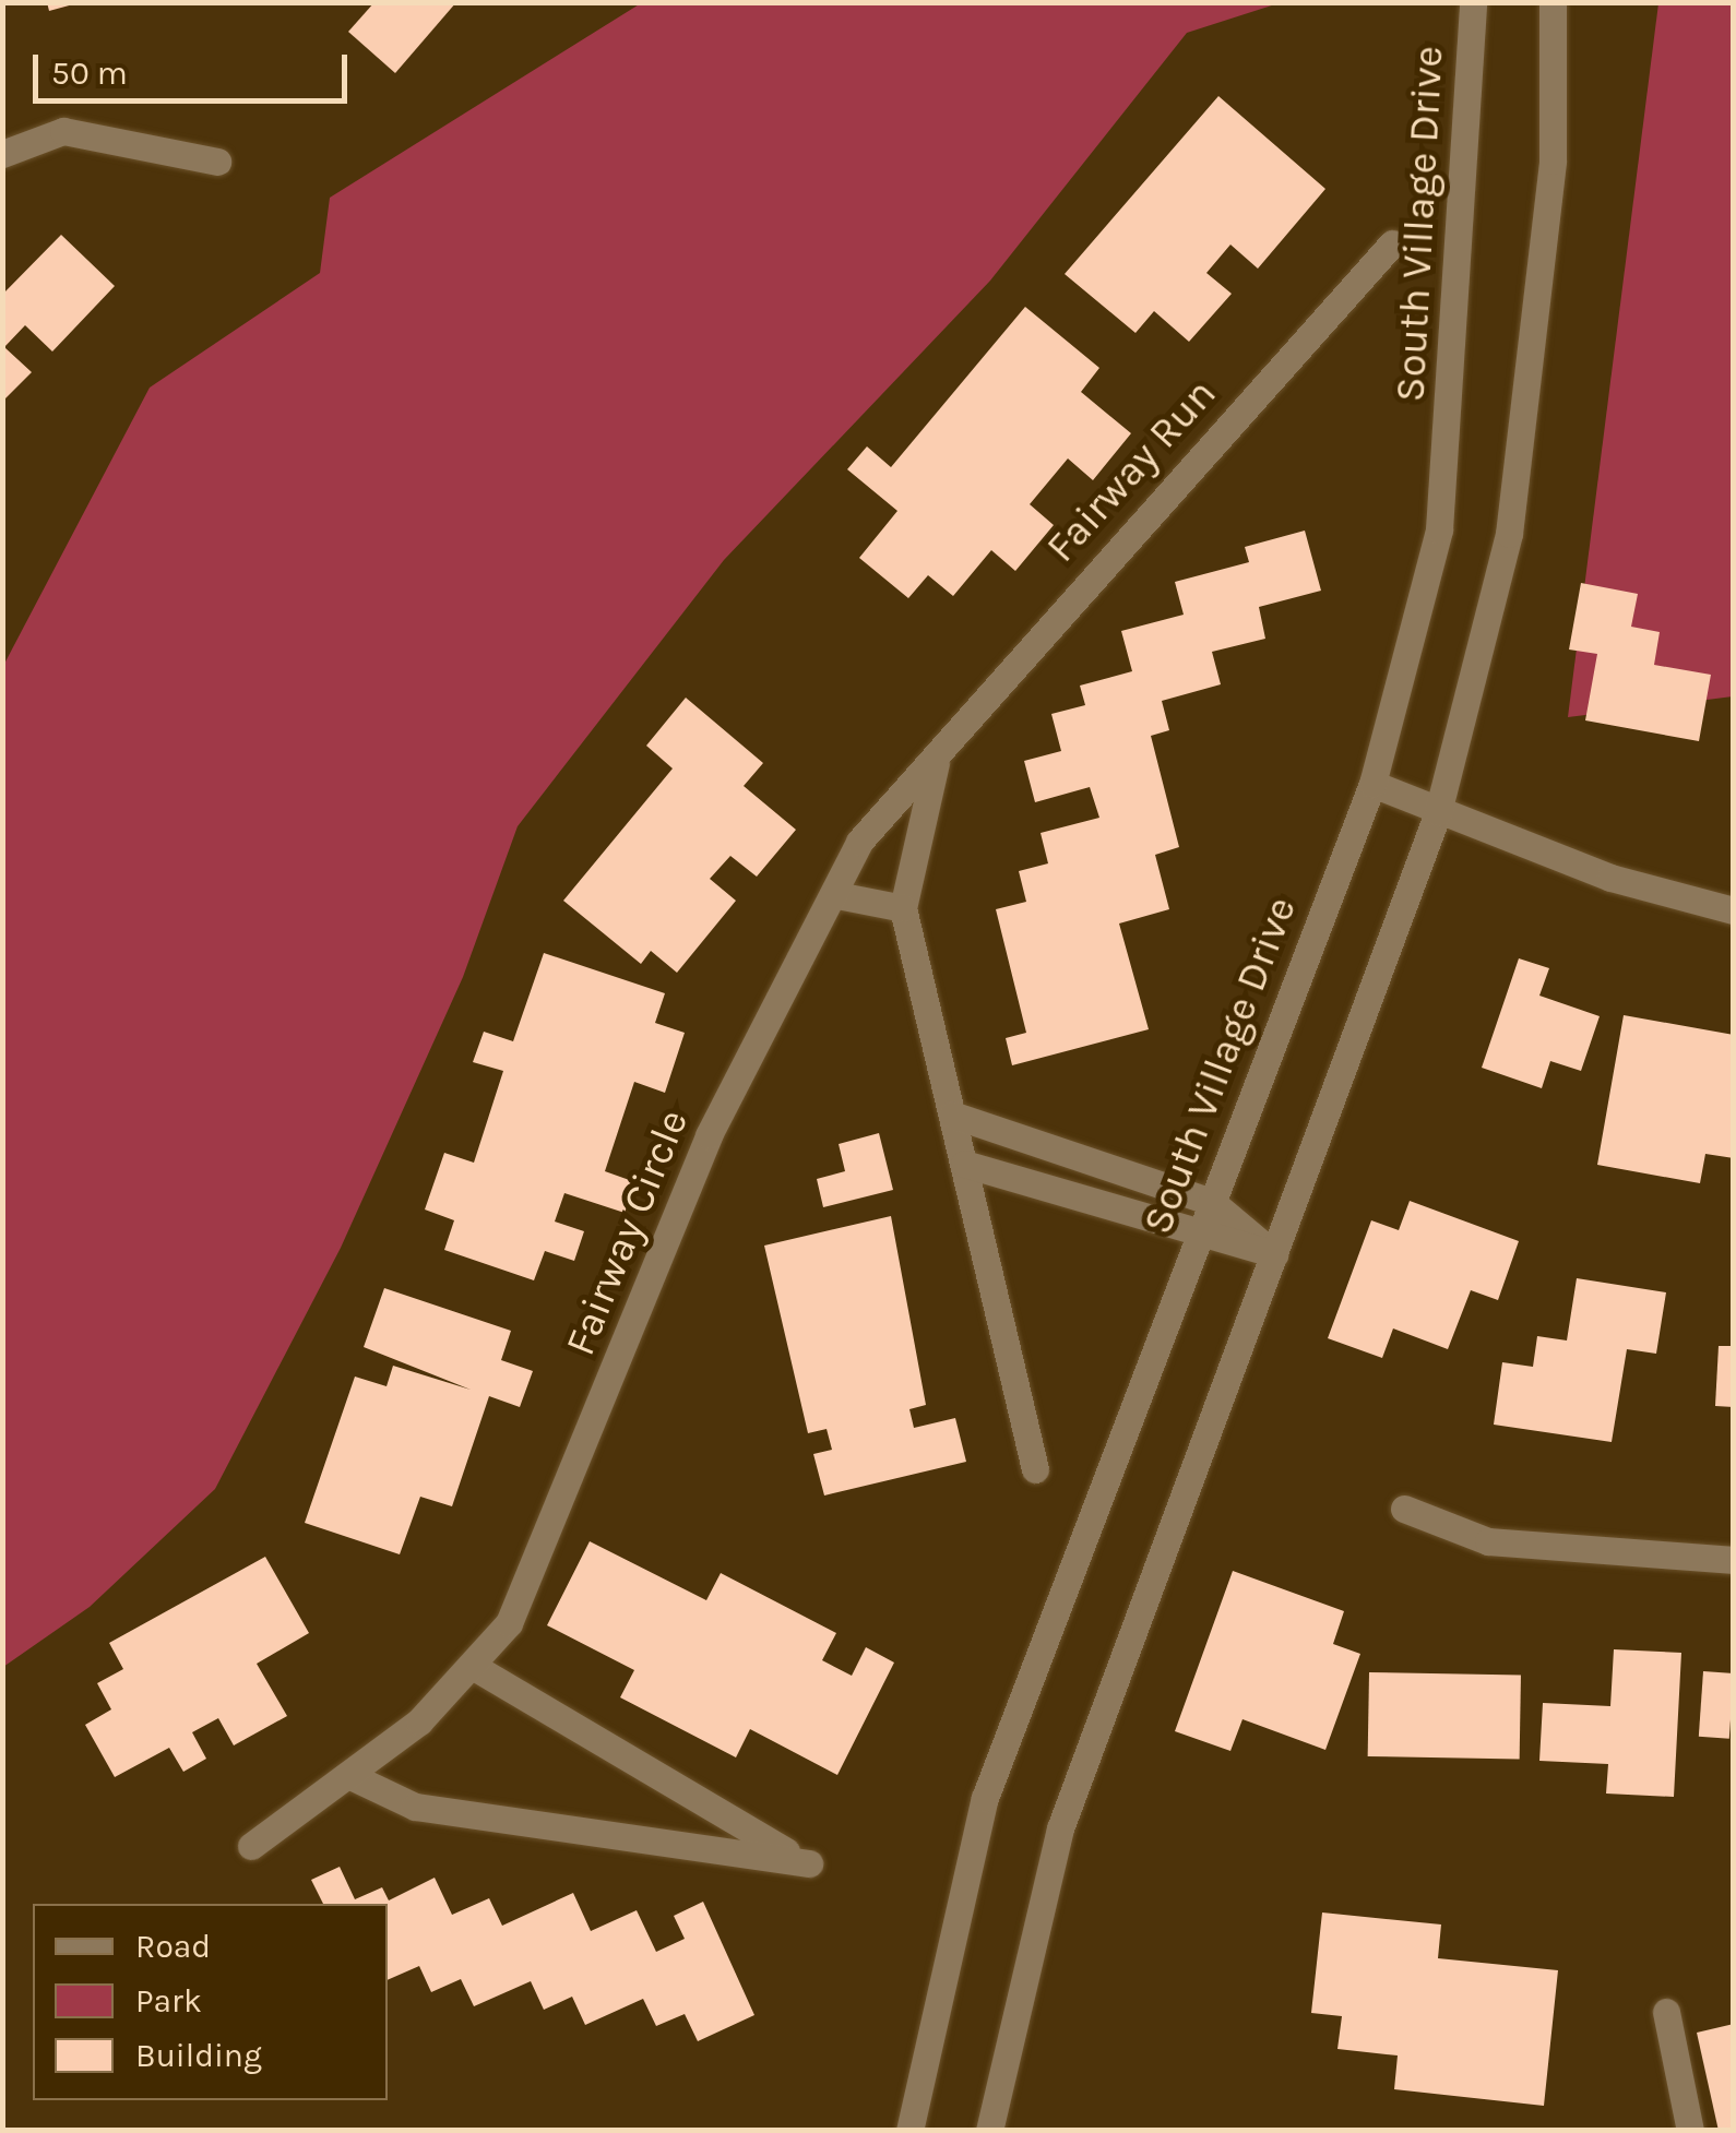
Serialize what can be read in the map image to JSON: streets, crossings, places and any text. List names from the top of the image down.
{
  "streets": {
    "street": ["South Village Drive", "Fairway Run", "Fairway Circle"]
  },
  "crossings": [
    ["Fairway Run", "Fairway Circle"]
  ],
  "legend": ["Road", "Park", "Building"],
  "scale_bar": "50 m"
}
